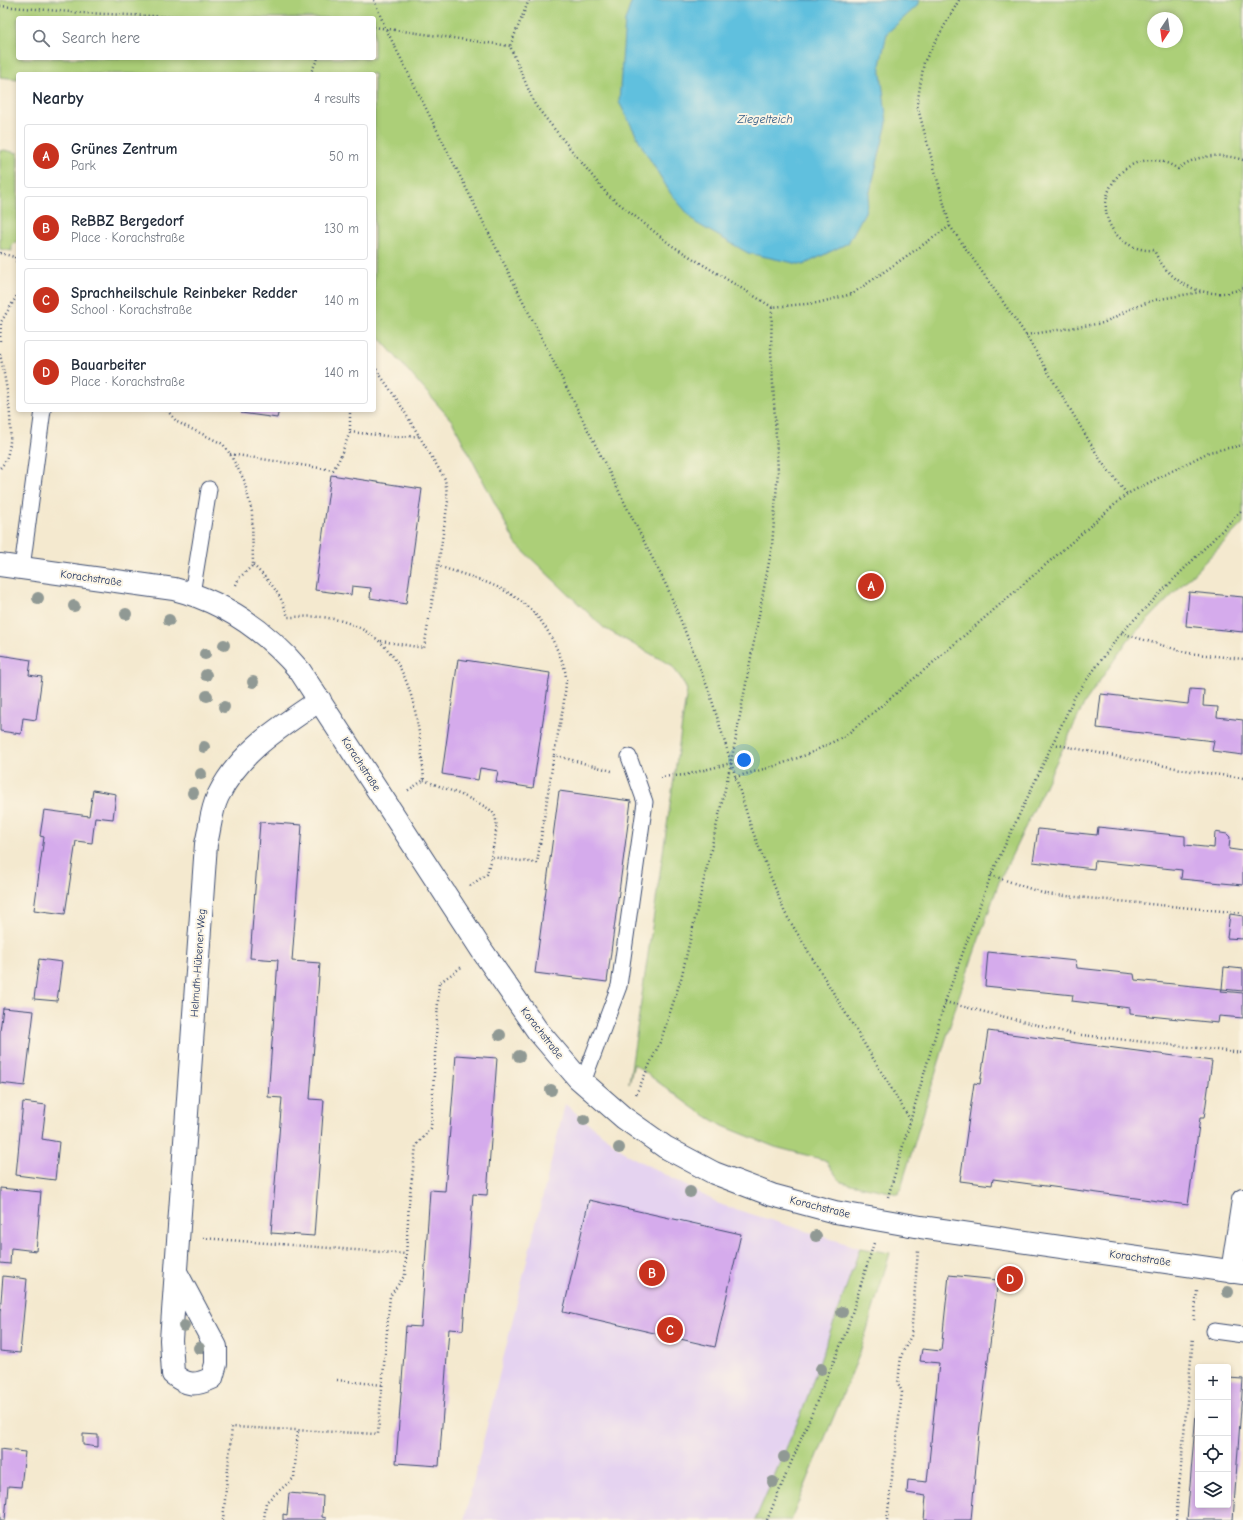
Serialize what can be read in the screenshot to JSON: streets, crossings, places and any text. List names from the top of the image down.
{
  "streets": {
    "street": ["Korachstraße", "Helmuth-Hübener-Weg"]
  },
  "crossings": [
    ["Korachstraße", "Helmuth-Hübener-Weg"]
  ],
  "water": ["Ziegelteich"],
  "north": "bottom",
  "page": {
    "search": "Search here",
    "heading": ["Nearby", "4 results"],
    "list": [
      {
        "mark": "A",
        "name": "Grünes Zentrum",
        "note": "Park",
        "value": "50 m"
      },
      {
        "mark": "B",
        "name": "ReBBZ Bergedorf",
        "note": "Place · Korachstraße",
        "value": "130 m"
      },
      {
        "mark": "C",
        "name": "Sprachheilschule Reinbeker Redder",
        "note": "School · Korachstraße",
        "value": "140 m"
      },
      {
        "mark": "D",
        "name": "Bauarbeiter",
        "note": "Place · Korachstraße",
        "value": "140 m"
      }
    ],
    "pins": [
      "A",
      "B",
      "D",
      "C"
    ],
    "map_buttons": ["+", "−"]
  }
}
